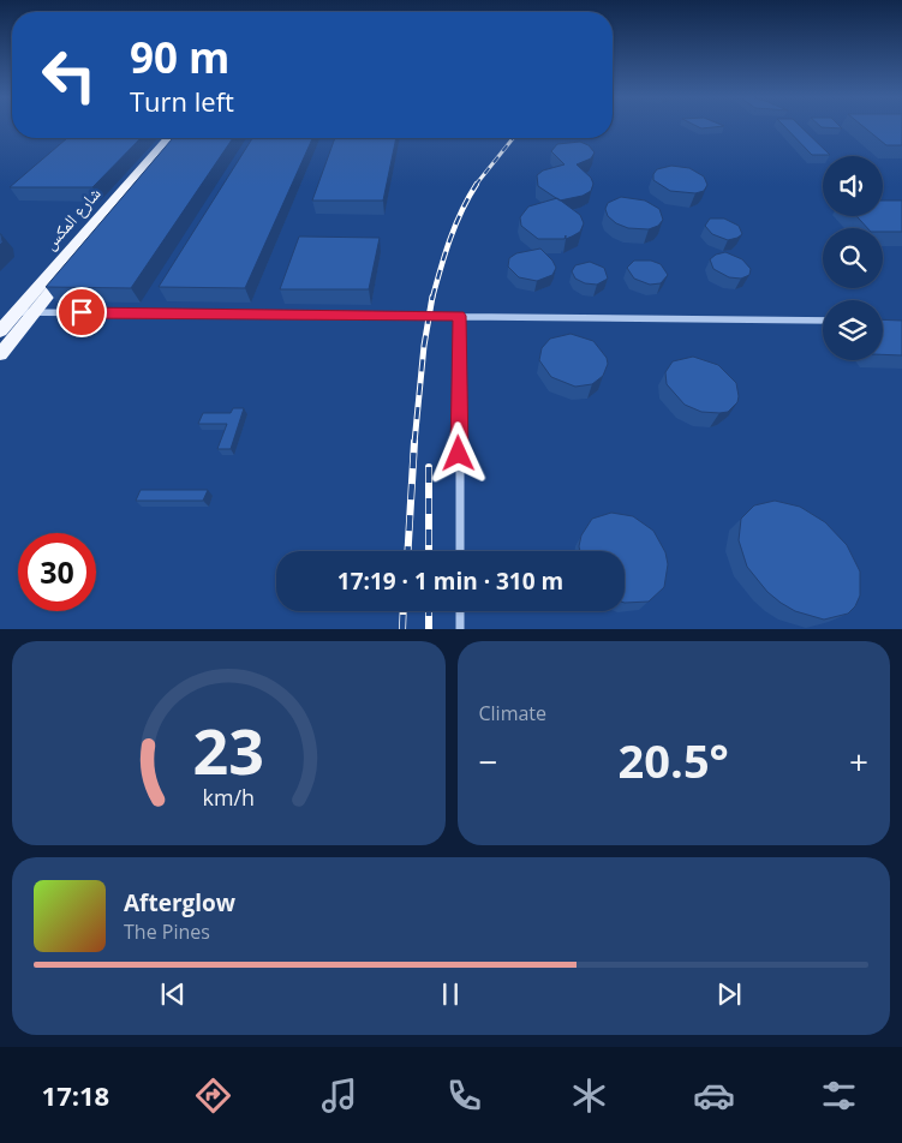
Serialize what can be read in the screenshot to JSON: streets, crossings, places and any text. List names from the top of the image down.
{
  "streets": {
    "main road": ["شارع المكس"]
  },
  "page": {
    "turn": ["90 m", "Turn left"],
    "limit": "30",
    "trip": "17:19 · 1 min · 310 m",
    "tile": "Climate",
    "heat": ["−", "20.5°", "+"],
    "song": ["Afterglow", "The Pines"],
    "tabs": "17:18",
    "gauge": ["23", "km/h"]
  }
}
